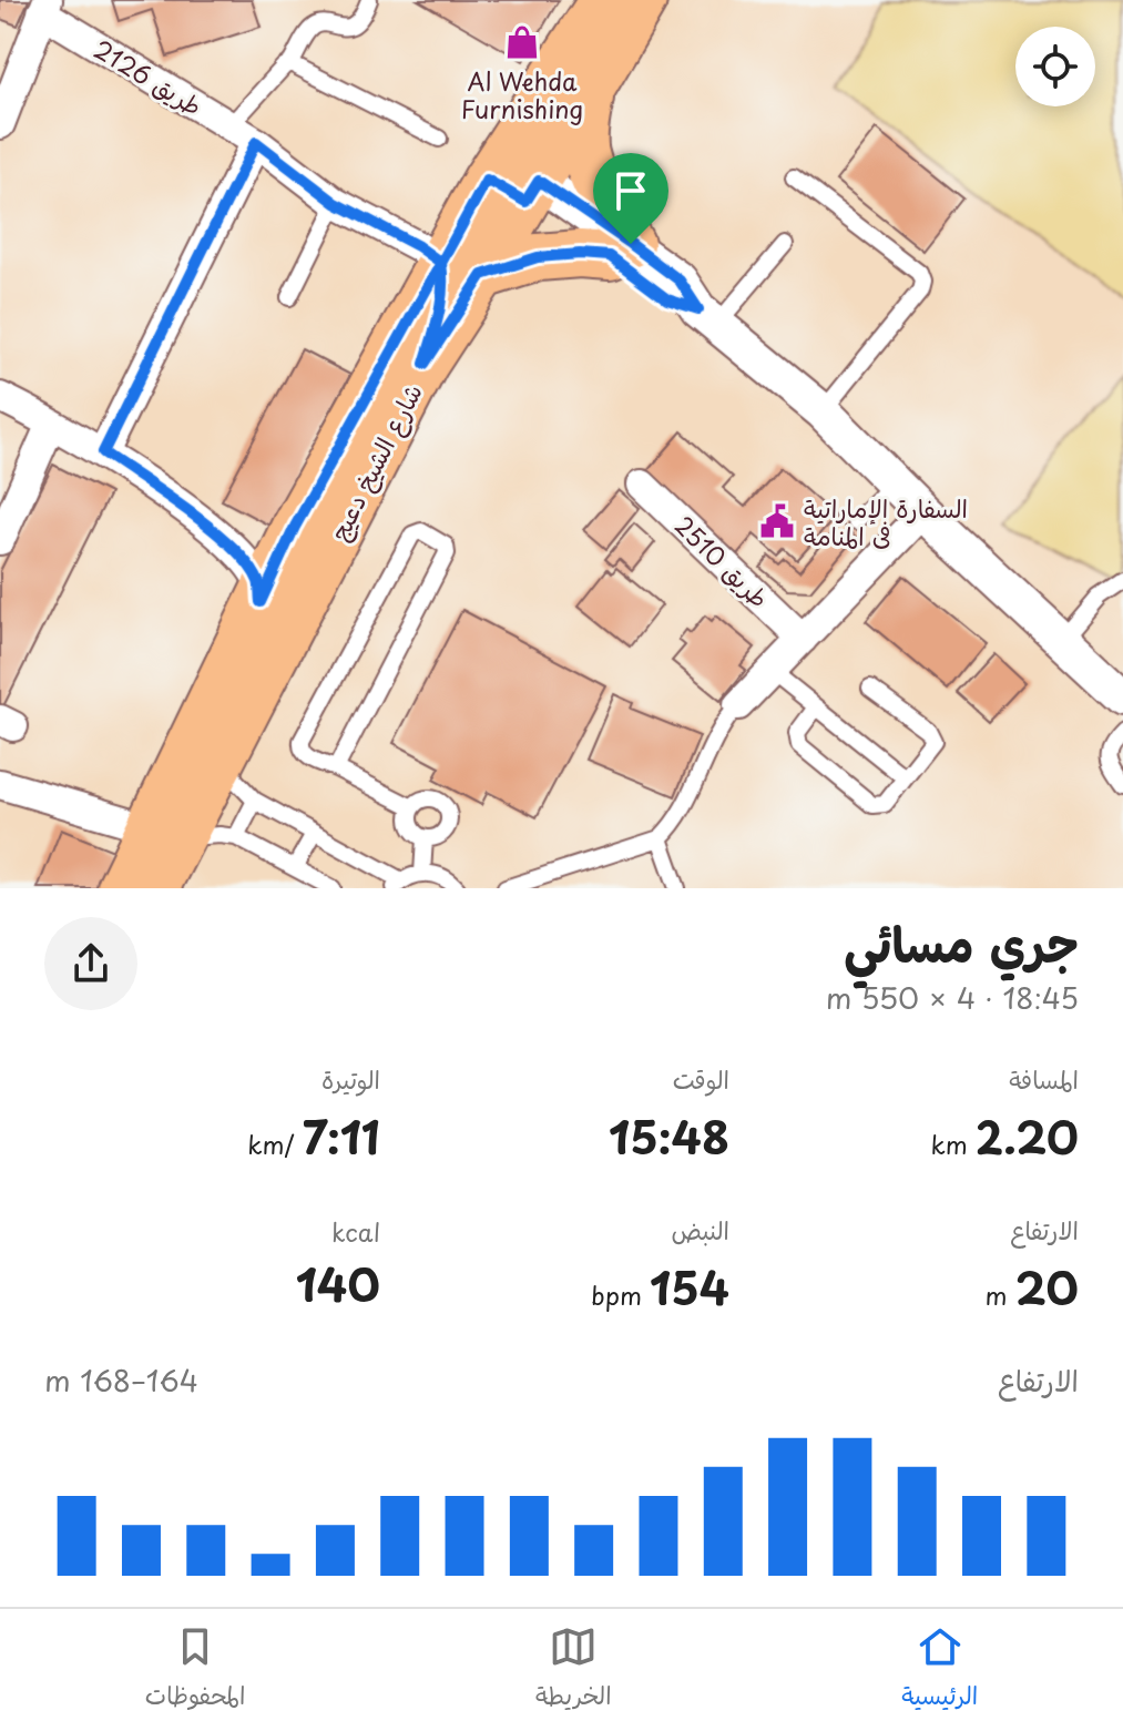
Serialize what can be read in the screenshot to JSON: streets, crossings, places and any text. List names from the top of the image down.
{
  "streets": {
    "main road": ["شارع الشيخ دعيج"],
    "street": ["طريق 2126", "طريق 2510"]
  },
  "crossings": [
    ["طريق 2126", "شارع الشيخ دعيج"]
  ],
  "places": {
    "shop": ["Al Wehda Furnishing"],
    "public building": ["السفارة الإماراتية فى المنامة"]
  },
  "page": {
    "heading": ["جري مسائي", "18:45 · 4 × 550 m"],
    "stats": [
      ["المسافة", "2.20 km"],
      ["الوقت", "15:48"],
      ["الوتيرة", "7:11 /km"],
      ["الارتفاع", "20 m"],
      ["النبض", "154 bpm"],
      ["kcal", "140"]
    ],
    "chart": ["الارتفاع", "164–168 m"],
    "tabs": ["الرئيسية", "الخريطة", "المحفوظات"]
  }
}
